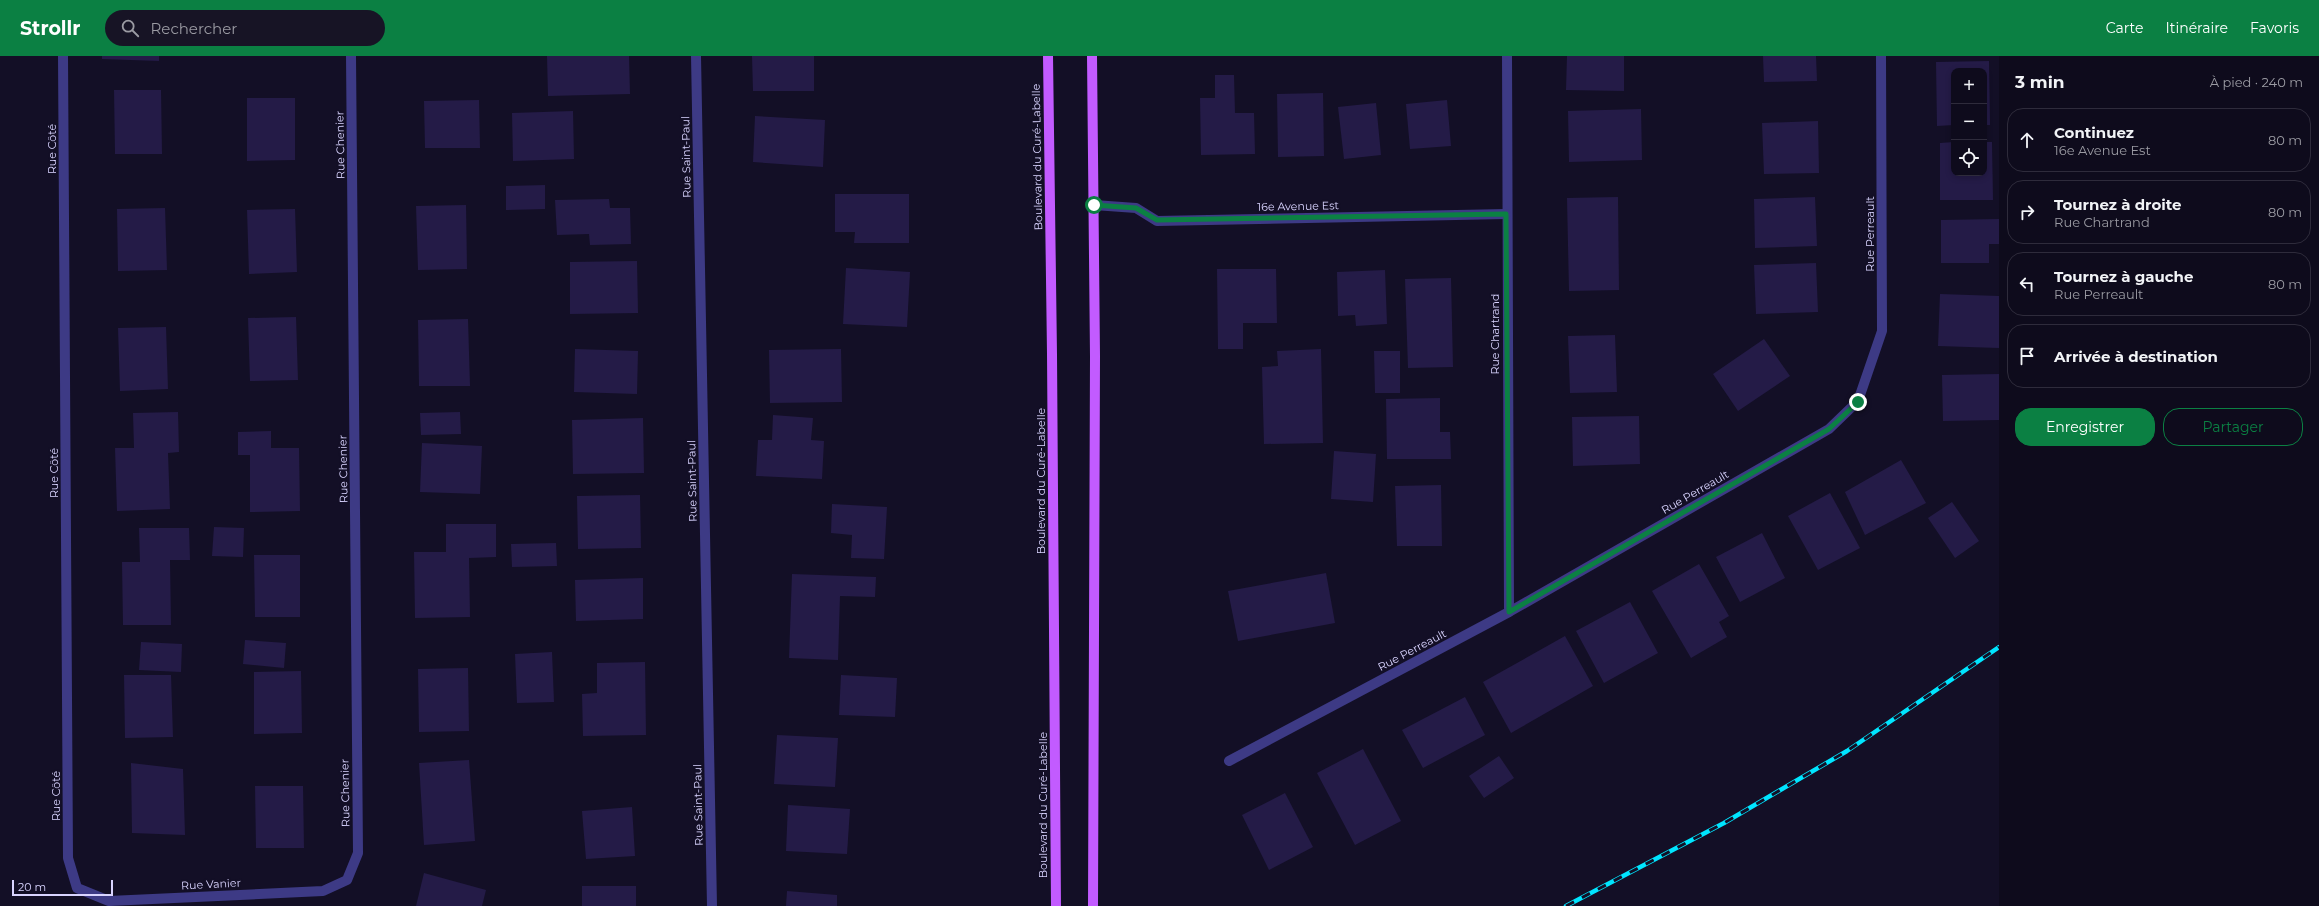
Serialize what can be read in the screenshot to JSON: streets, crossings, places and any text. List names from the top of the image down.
{
  "streets": {
    "main road": ["Boulevard du Curé-Labelle"],
    "street": [
      "Rue Chenier",
      "Rue Côté",
      "Rue Saint-Paul",
      "16e Avenue Est",
      "Rue Perreault",
      "Rue Chartrand",
      "Rue Vanier"
    ]
  },
  "crossings": [
    ["Rue Chenier", "Rue Vanier"],
    ["Rue Côté", "Rue Vanier"],
    ["16e Avenue Est", "Rue Chartrand"],
    ["Rue Perreault", "Rue Chartrand"]
  ],
  "scale_bar": "20 m",
  "page": {
    "header": "Strollr",
    "search": "Rechercher",
    "nav": ["Carte", "Itinéraire", "Favoris"],
    "heading": ["3 min", "À pied · 240 m"],
    "map_buttons": ["+", "−"],
    "list": [
      ["Continuez", "16e Avenue Est", "80 m"],
      ["Tournez à droite", "Rue Chartrand", "80 m"],
      ["Tournez à gauche", "Rue Perreault", "80 m"],
      "Arrivée à destination"
    ],
    "buttons": ["Enregistrer", "Partager"],
    "scale": "20 m"
  }
}
